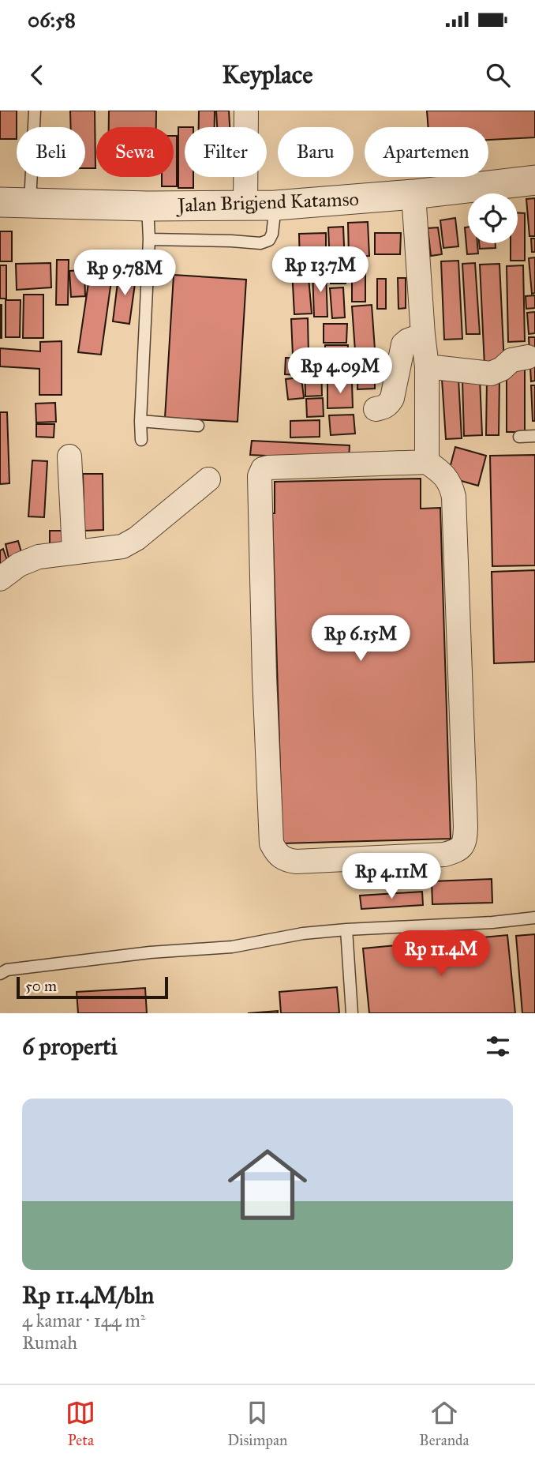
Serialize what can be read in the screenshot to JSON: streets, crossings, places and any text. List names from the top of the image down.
{
  "streets": {
    "street": ["Jalan Brigjend Katamso"]
  },
  "scale_bar": "50 m",
  "page": {
    "status": "06:58",
    "header": "Keyplace",
    "chip": [
      "Beli",
      "Sewa",
      "Filter",
      "Baru",
      "Apartemen"
    ],
    "price": [
      "Rp 13.7M",
      "Rp 9.78M",
      "Rp 4.09M",
      "Rp 6.15M",
      "Rp 4.11M",
      "Rp 11.4M"
    ],
    "scale": "50 m",
    "heading": "6 properti",
    "list": [
      {
        "name": "Rp 11.4M/bln",
        "note": "4 kamar · 144 m² · Rumah"
      }
    ],
    "tabs": ["Peta", "Disimpan", "Beranda"]
  }
}
